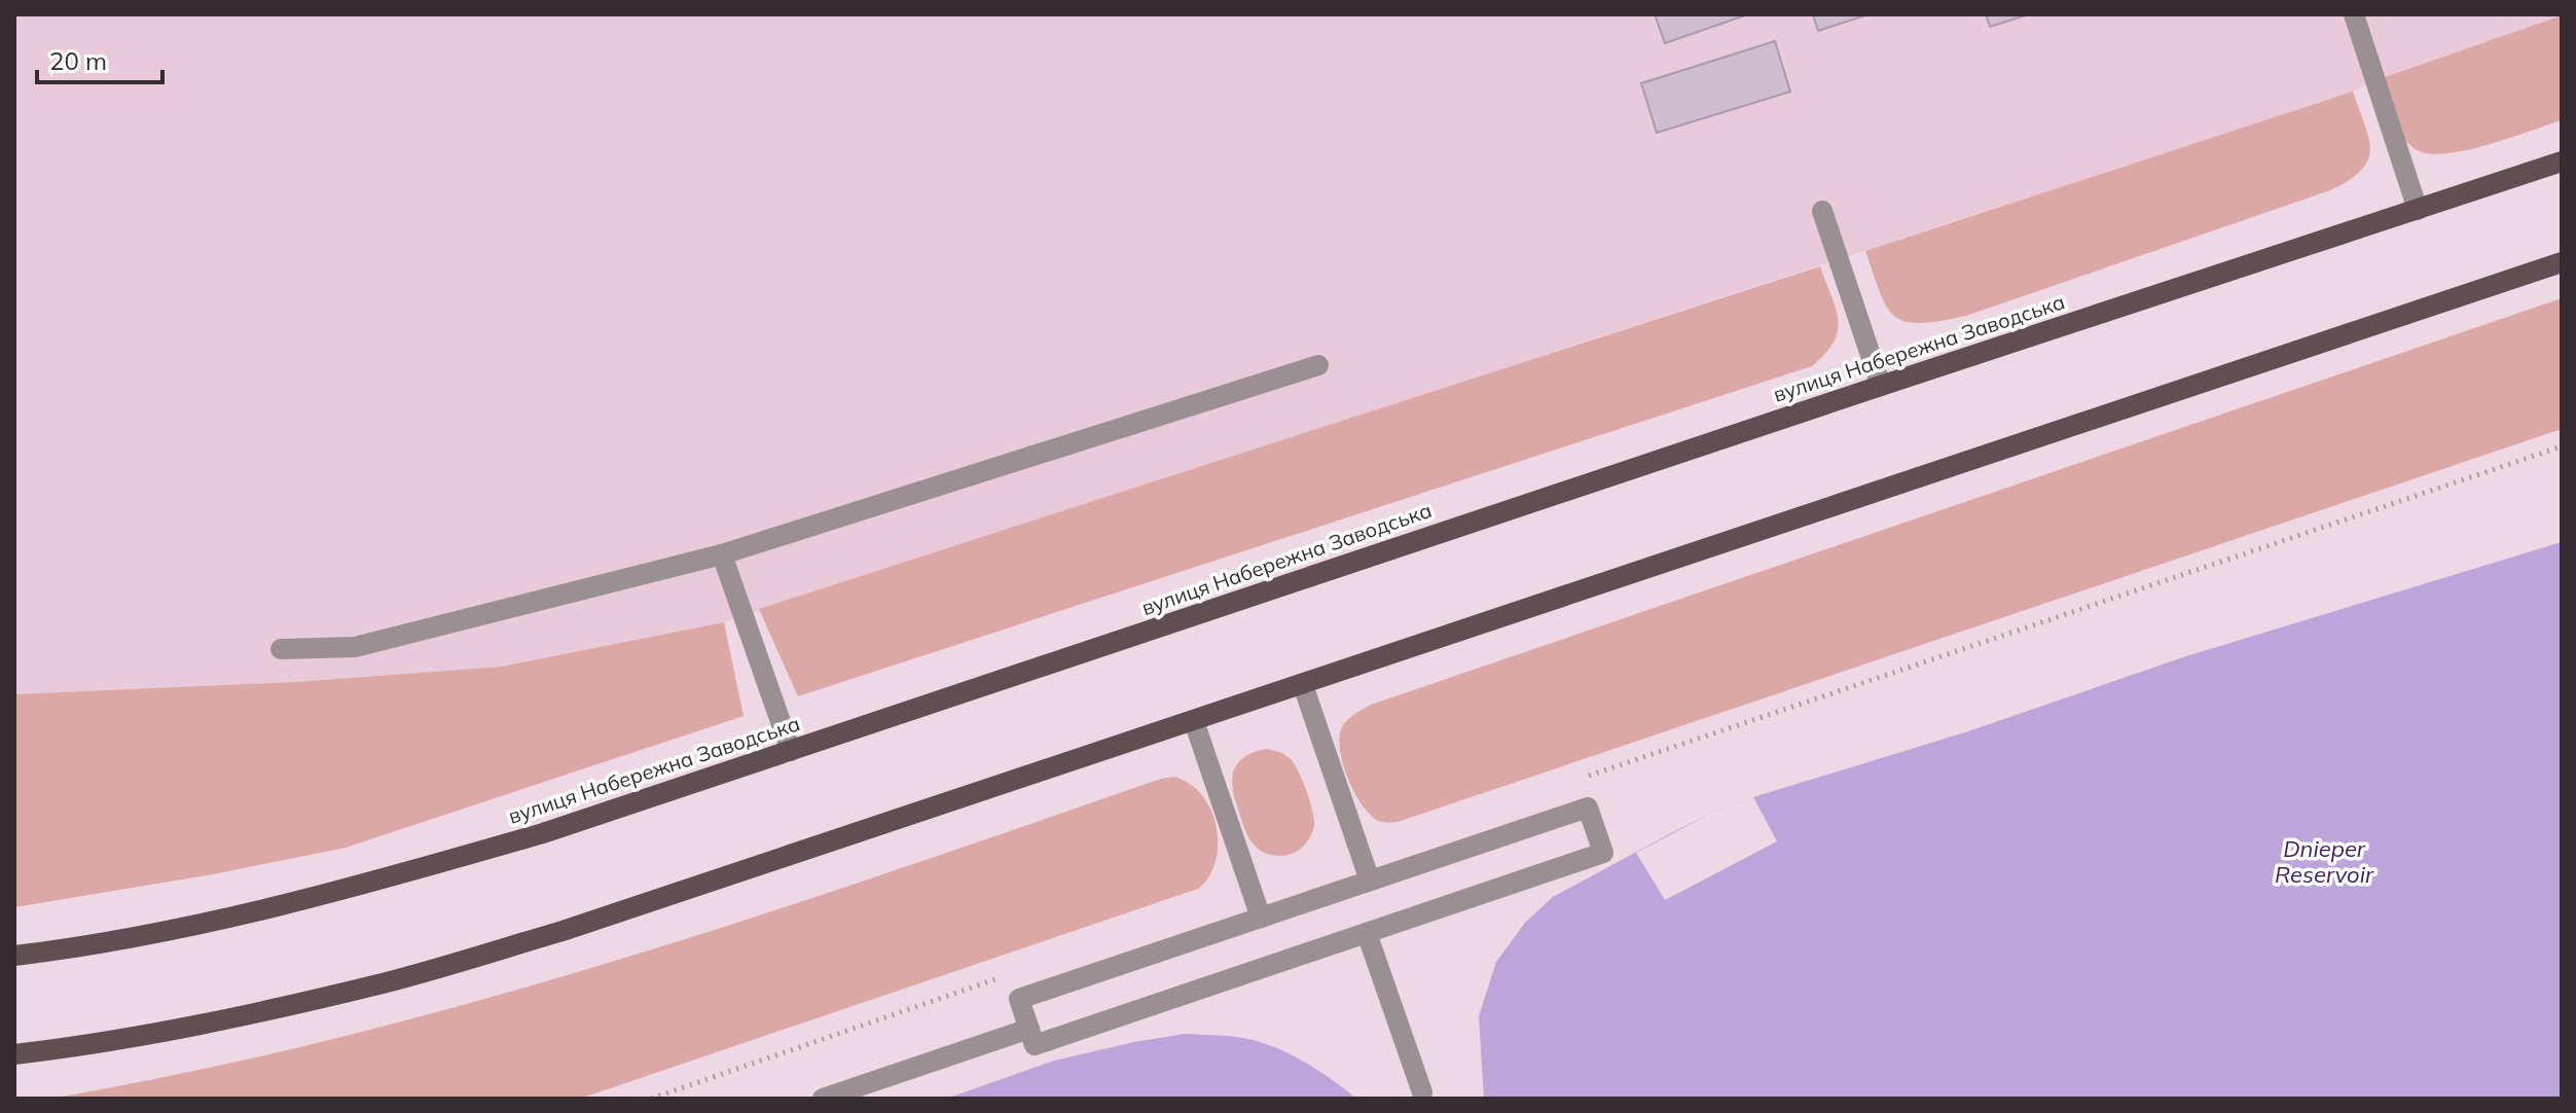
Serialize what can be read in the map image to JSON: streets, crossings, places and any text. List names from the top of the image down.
{
  "streets": {
    "main road": ["вулиця Набережна Заводська"]
  },
  "water": ["Dnieper Reservoir"],
  "scale_bar": "20 m"
}
